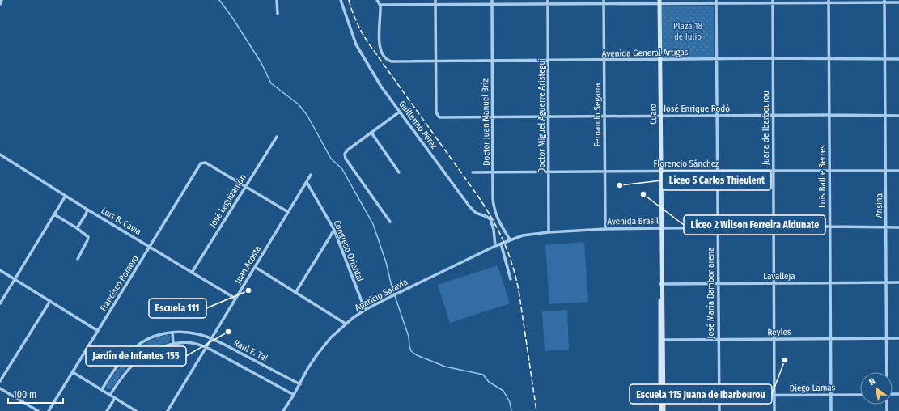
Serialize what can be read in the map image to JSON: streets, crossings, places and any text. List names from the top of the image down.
{
  "streets": {
    "street": [
      "Avenida General Artigas",
      "José Enrique Rodó",
      "Cuaro",
      "Fernando Segarra",
      "Doctor Miguel Aguerre Aristegui",
      "Doctor Juan Manuel Briz",
      "Guillermo Pérez",
      "Juana de Ibarbourou",
      "Florencio Sánchez",
      "Luis Batlle Berres",
      "José Leguizamón",
      "Ansina",
      "Luis B. Cavia",
      "Avenida Brasil",
      "Congreso Oriental",
      "Juan Acosta",
      "Lavalleja",
      "Francisco Romero",
      "José María Damboriarena",
      "Aparicio Saravia",
      "Reyles",
      "Raul E. Tal",
      "Diego Lamas"
    ]
  },
  "crossings": [
    ["Avenida General Artigas", "José Enrique Rodó"],
    ["Avenida General Artigas", "Cuaro"],
    ["Avenida General Artigas", "Fernando Segarra"],
    ["Avenida General Artigas", "Doctor Miguel Aguerre Aristegui"],
    ["Avenida General Artigas", "Doctor Juan Manuel Briz"],
    ["Avenida General Artigas", "Juana de Ibarbourou"],
    ["Avenida General Artigas", "Luis Batlle Berres"],
    ["Avenida General Artigas", "Ansina"],
    ["Avenida General Artigas", "José María Damboriarena"],
    ["José Enrique Rodó", "Cuaro"],
    ["José Enrique Rodó", "Fernando Segarra"],
    ["José Enrique Rodó", "Doctor Miguel Aguerre Aristegui"],
    ["José Enrique Rodó", "Doctor Juan Manuel Briz"],
    ["José Enrique Rodó", "Juana de Ibarbourou"],
    ["José Enrique Rodó", "Luis Batlle Berres"],
    ["José Enrique Rodó", "Ansina"],
    ["José Enrique Rodó", "José María Damboriarena"],
    ["Cuaro", "Florencio Sánchez"],
    ["Cuaro", "Avenida Brasil"],
    ["Cuaro", "Lavalleja"],
    ["Cuaro", "Reyles"],
    ["Cuaro", "Diego Lamas"],
    ["Fernando Segarra", "Florencio Sánchez"],
    ["Fernando Segarra", "Avenida Brasil"],
    ["Doctor Miguel Aguerre Aristegui", "Florencio Sánchez"],
    ["Doctor Miguel Aguerre Aristegui", "Avenida Brasil"],
    ["Doctor Juan Manuel Briz", "Florencio Sánchez"],
    ["Doctor Juan Manuel Briz", "Avenida Brasil"],
    ["Guillermo Pérez", "Aparicio Saravia"],
    ["Juana de Ibarbourou", "Florencio Sánchez"],
    ["Juana de Ibarbourou", "Avenida Brasil"],
    ["Juana de Ibarbourou", "Lavalleja"],
    ["Juana de Ibarbourou", "Reyles"],
    ["Juana de Ibarbourou", "Diego Lamas"],
    ["Florencio Sánchez", "Luis Batlle Berres"],
    ["Florencio Sánchez", "Ansina"],
    ["Florencio Sánchez", "José María Damboriarena"],
    ["Luis Batlle Berres", "Avenida Brasil"],
    ["Luis Batlle Berres", "Lavalleja"],
    ["Luis Batlle Berres", "Reyles"],
    ["Luis Batlle Berres", "Diego Lamas"],
    ["José Leguizamón", "Luis B. Cavia"],
    ["José Leguizamón", "Francisco Romero"],
    ["Ansina", "Avenida Brasil"],
    ["Ansina", "Lavalleja"],
    ["Ansina", "Reyles"],
    ["Luis B. Cavia", "Juan Acosta"],
    ["Luis B. Cavia", "Francisco Romero"],
    ["Avenida Brasil", "José María Damboriarena"],
    ["Avenida Brasil", "Aparicio Saravia"],
    ["Congreso Oriental", "Juan Acosta"],
    ["Congreso Oriental", "Aparicio Saravia"],
    ["Juan Acosta", "Raul E. Tal"],
    ["Lavalleja", "José María Damboriarena"],
    ["José María Damboriarena", "Reyles"],
    ["José María Damboriarena", "Diego Lamas"],
    ["Aparicio Saravia", "Raul E. Tal"]
  ],
  "parks": ["Plaza 18 de Julio"],
  "places": [
    "Liceo 5 Carlos Thieulent",
    "Liceo 2 Wilson Ferreira Aldunate",
    "Escuela 111",
    "Jardín de Infantes 155",
    "Escuela 115 Juana de Ibarbourou"
  ],
  "scale_bar": "100 m",
  "north": "top left"
}
